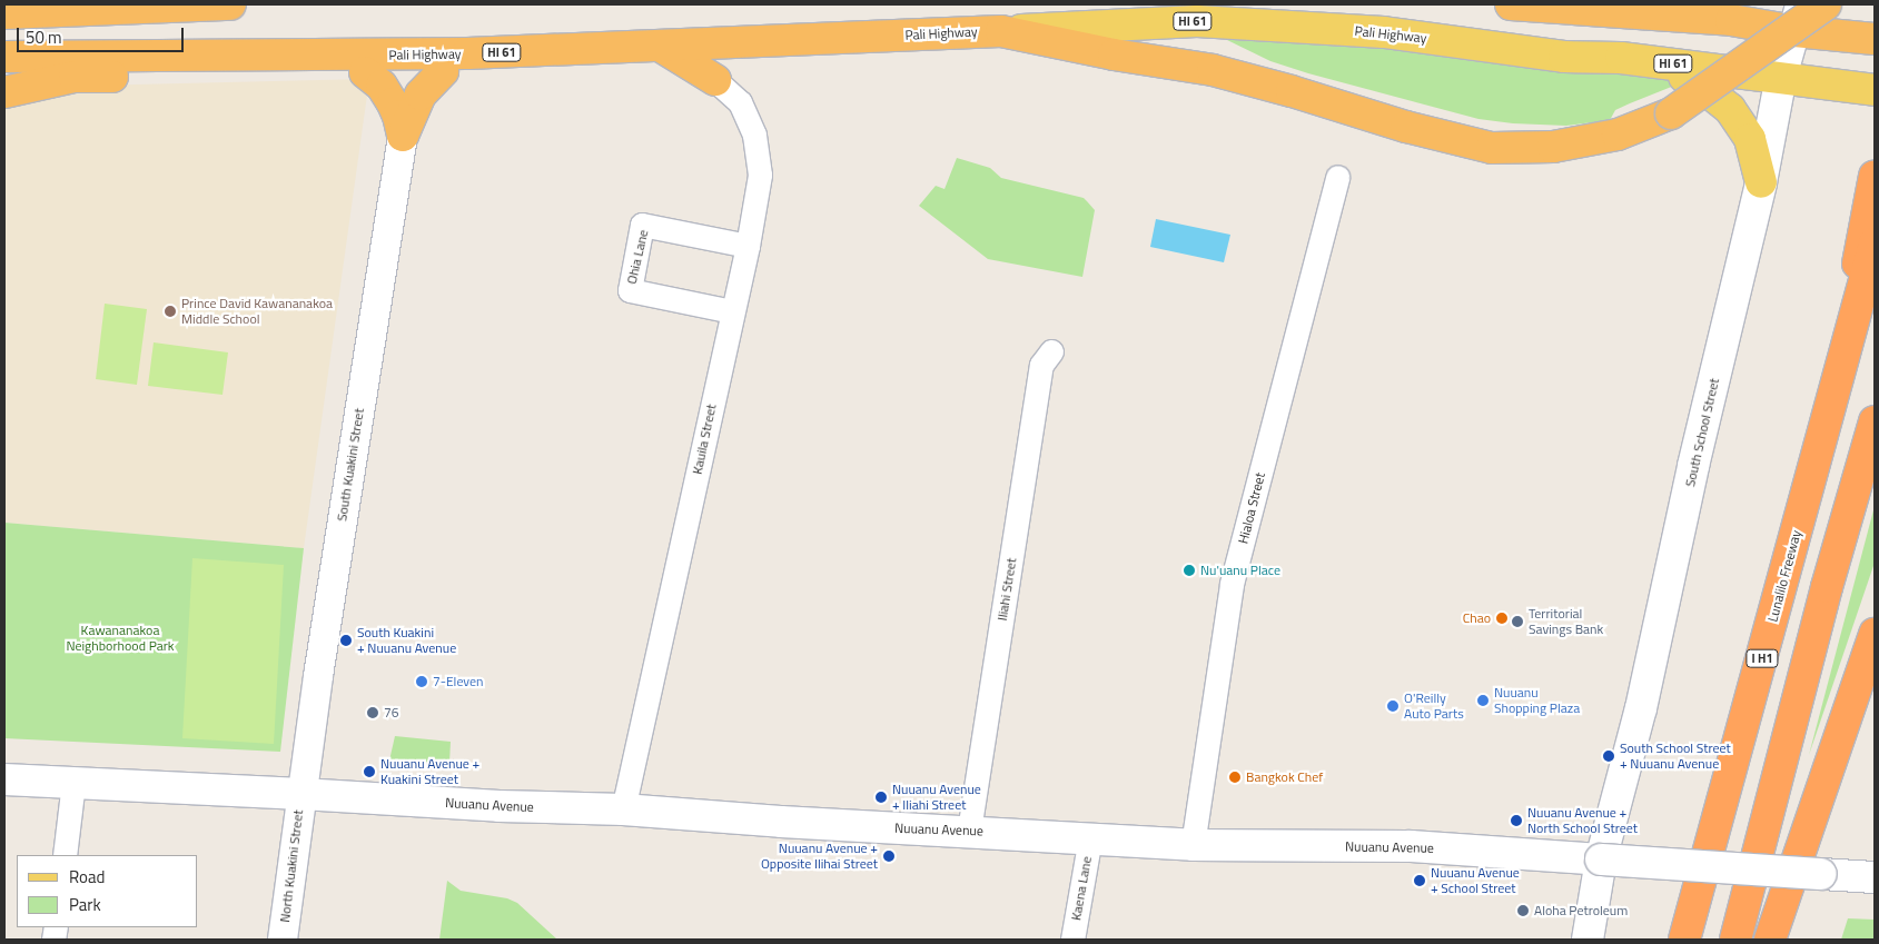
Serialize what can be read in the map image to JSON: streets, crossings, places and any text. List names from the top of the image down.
{
  "streets": {
    "highway": [
      "HI 61",
      "Pali Highway",
      "Lunalilo Freeway",
      "I H1"
    ],
    "main road": ["South School Street", "Nuuanu Avenue"],
    "street": [
      "Ohia Lane",
      "Kauila Street",
      "South Kuakini Street",
      "Hialoa Street",
      "Iliahi Street",
      "North Kuakini Street",
      "Kaena Lane"
    ]
  },
  "crossings": [
    ["Pali Highway", "South School Street"],
    ["Ohia Lane", "Kauila Street"],
    ["South School Street", "Nuuanu Avenue"],
    ["Kauila Street", "Nuuanu Avenue"],
    ["South Kuakini Street", "Nuuanu Avenue"],
    ["South Kuakini Street", "North Kuakini Street"],
    ["Hialoa Street", "Nuuanu Avenue"],
    ["Iliahi Street", "Nuuanu Avenue"],
    ["Nuuanu Avenue", "North Kuakini Street"],
    ["Nuuanu Avenue", "Kaena Lane"]
  ],
  "parks": ["Kawananakoa Neighborhood Park"],
  "places": [
    "Prince David Kawananakoa Middle School",
    "Nu'uanu Place",
    "Chao",
    "Territorial Savings Bank",
    "South Kuakini + Nuuanu Avenue",
    "7-Eleven",
    "Nuuanu Shopping Plaza",
    "O'Reilly Auto Parts",
    "76",
    "South School Street + Nuuanu Avenue",
    "Nuuanu Avenue + Kuakini Street",
    "Bangkok Chef",
    "Nuuanu Avenue + Iliahi Street",
    "Nuuanu Avenue + North School Street",
    "Nuuanu Avenue + Opposite Ilihai Street",
    "Nuuanu Avenue + School Street",
    "Aloha Petroleum"
  ],
  "legend": ["Road", "Park"],
  "scale_bar": "50 m"
}
